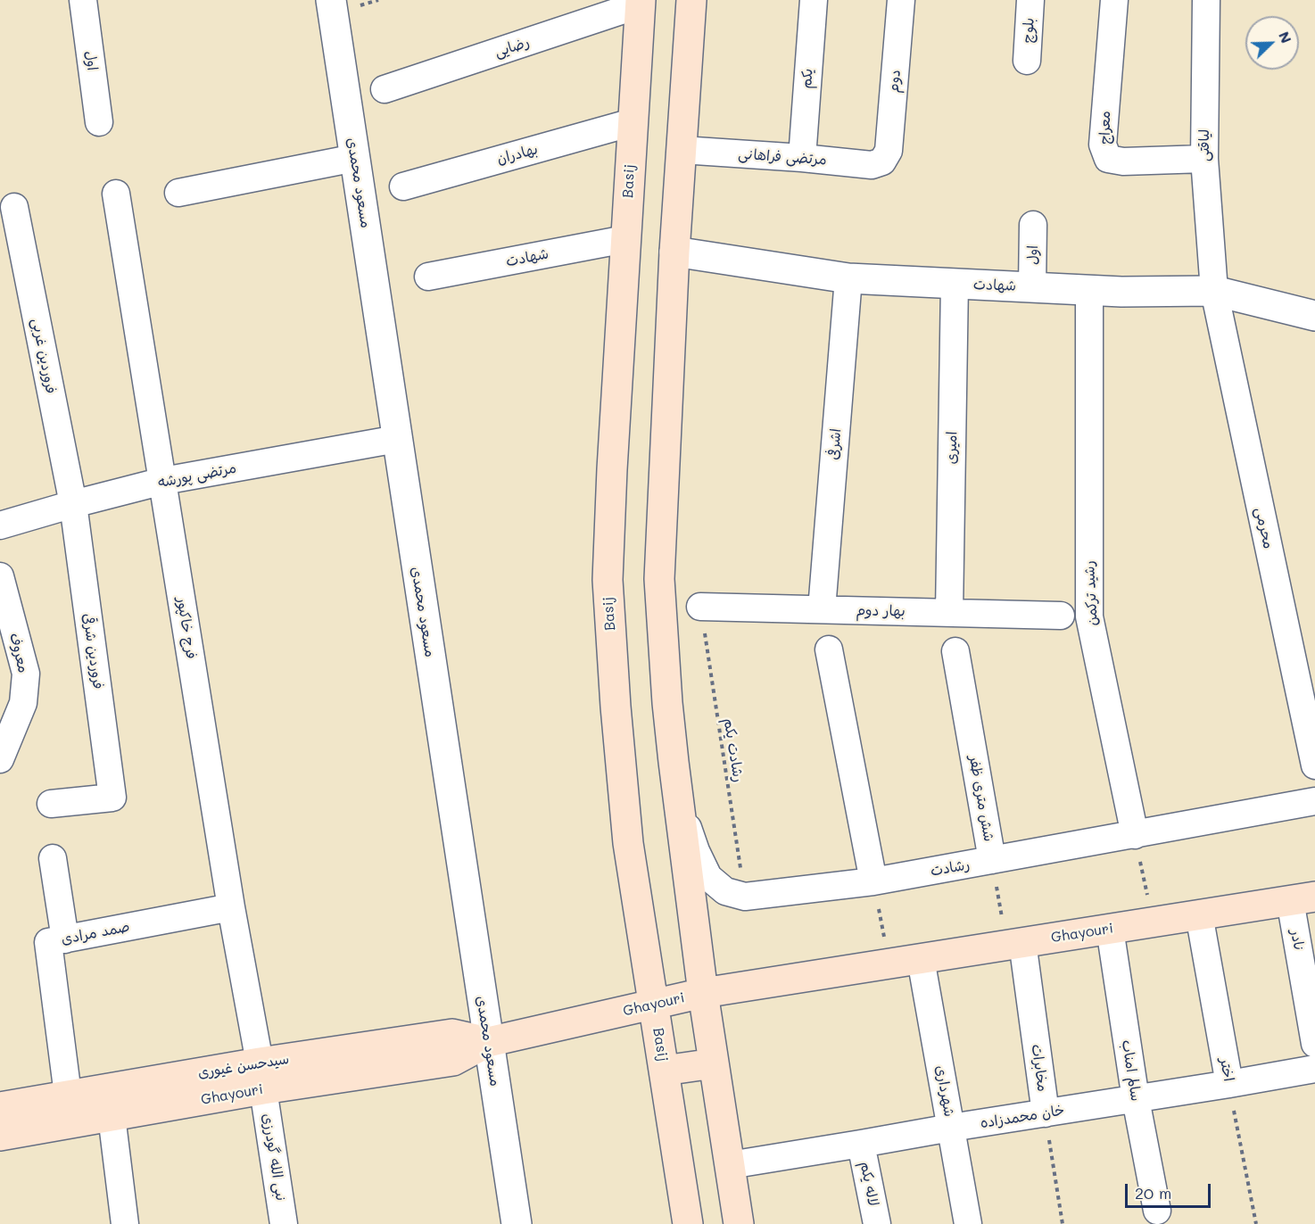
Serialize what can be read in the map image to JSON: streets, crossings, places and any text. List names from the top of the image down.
{
  "streets": {
    "main road": ["Basij", "Ghayouri", "سیدحسن غیوری"],
    "street": [
      "بلوچ",
      "رضایی",
      "اول",
      "یکم",
      "دوم",
      "معراج",
      "لیاقتی",
      "بهادران",
      "مرتضی فراهانی",
      "مسعود محمدی",
      "شهادت",
      "فروردین غربی",
      "اشرفی",
      "امیری",
      "مرتضی پورشه",
      "محرمی",
      "رشید ترکمن",
      "بهار دوم",
      "فرج خاکپور",
      "فروردین شرقی",
      "معروف",
      "شش متری ظفر",
      "رشادت",
      "صمد مرادی",
      "نادر",
      "مخابرات",
      "اختر",
      "سالم امناب",
      "شهرداری",
      "خان محمدزاده",
      "نبی الله گودرزی",
      "لاله یکم"
    ],
    "path": ["رشادت یکم"]
  },
  "crossings": [
    ["رضایی", "Basij"],
    ["اول", "شهادت"],
    ["یکم", "مرتضی فراهانی"],
    ["دوم", "مرتضی فراهانی"],
    ["معراج", "لیاقتی"],
    ["لیاقتی", "شهادت"],
    ["لیاقتی", "محرمی"],
    ["بهادران", "Basij"],
    ["Basij", "شهادت"],
    ["Basij", "Ghayouri"],
    ["مسعود محمدی", "مرتضی پورشه"],
    ["مسعود محمدی", "Ghayouri"],
    ["شهادت", "اشرفی"],
    ["شهادت", "امیری"],
    ["شهادت", "محرمی"],
    ["شهادت", "رشید ترکمن"],
    ["فروردین غربی", "مرتضی پورشه"],
    ["فروردین غربی", "فروردین شرقی"],
    ["اشرفی", "بهار دوم"],
    ["امیری", "بهار دوم"],
    ["مرتضی پورشه", "فرج خاکپور"],
    ["مرتضی پورشه", "فروردین شرقی"],
    ["رشید ترکمن", "رشادت"],
    ["بهار دوم", "رشادت یکم"],
    ["فرج خاکپور", "صمد مرادی"],
    ["فرج خاکپور", "Ghayouri"],
    ["فرج خاکپور", "سیدحسن غیوری"],
    ["فرج خاکپور", "نبی الله گودرزی"],
    ["رشادت یکم", "رشادت"],
    ["شش متری ظفر", "رشادت"],
    ["شش متری ظفر", "Ghayouri"],
    ["شش متری ظفر", "مخابرات"],
    ["صمد مرادی", "سیدحسن غیوری"],
    ["Ghayouri", "نادر"],
    ["Ghayouri", "سیدحسن غیوری"],
    ["Ghayouri", "مخابرات"],
    ["Ghayouri", "اختر"],
    ["Ghayouri", "سالم امناب"],
    ["Ghayouri", "شهرداری"],
    ["Ghayouri", "نبی الله گودرزی"],
    ["سیدحسن غیوری", "نبی الله گودرزی"],
    ["مخابرات", "خان محمدزاده"],
    ["اختر", "خان محمدزاده"],
    ["سالم امناب", "خان محمدزاده"],
    ["شهرداری", "خان محمدزاده"],
    ["خان محمدزاده", "لاله یکم"]
  ],
  "scale_bar": "20 m",
  "north": "top right"
}
